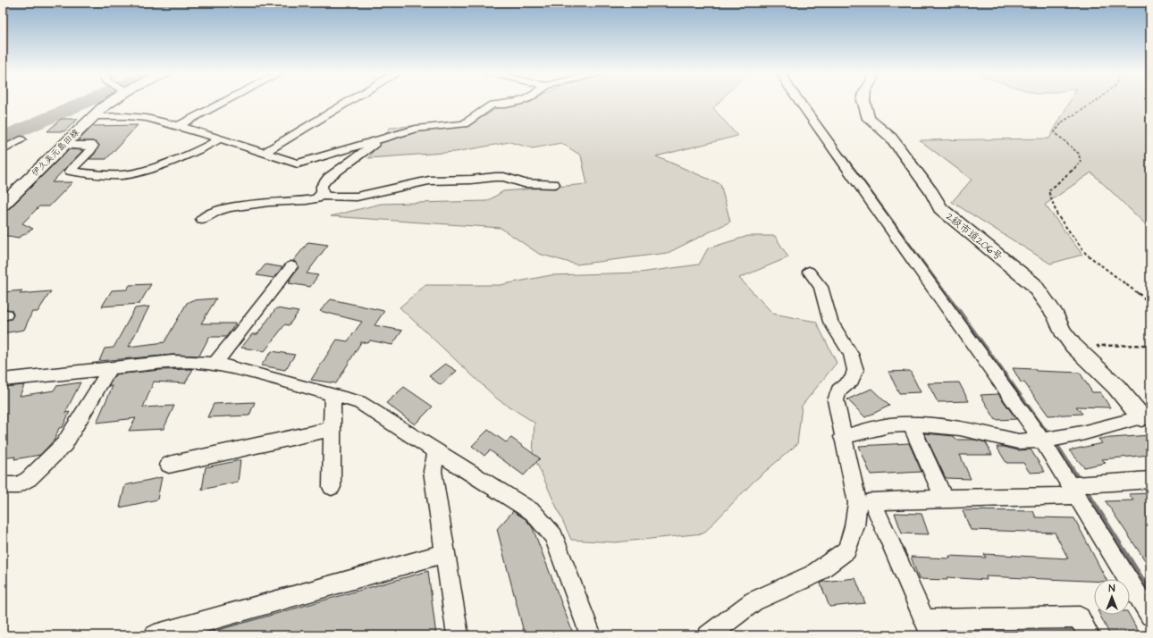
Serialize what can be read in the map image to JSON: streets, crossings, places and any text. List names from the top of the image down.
{
  "streets": {
    "main road": ["伊久美元島田線"],
    "street": ["2級市道206号"]
  },
  "north": "top"
}
